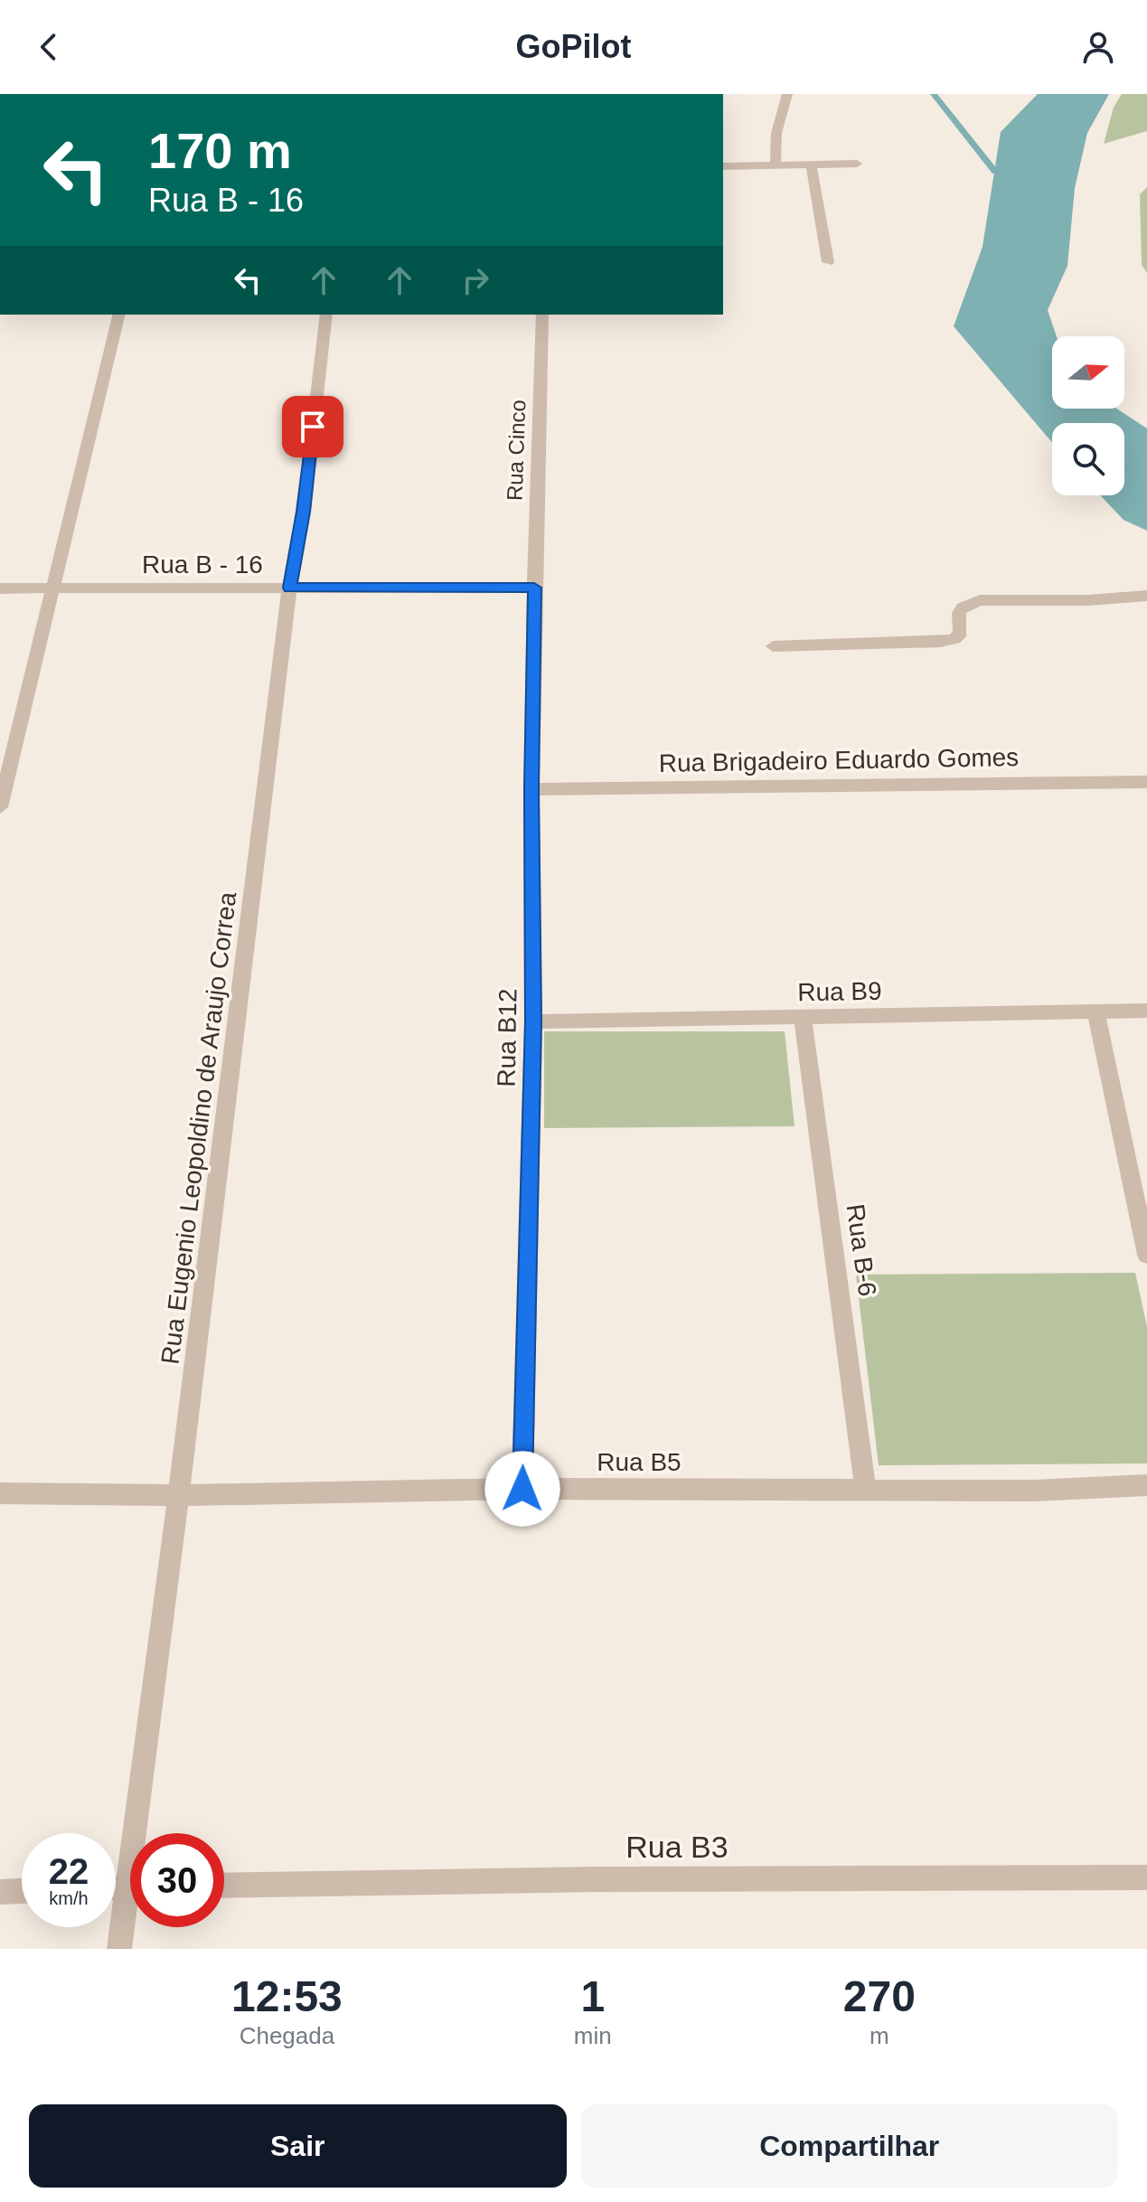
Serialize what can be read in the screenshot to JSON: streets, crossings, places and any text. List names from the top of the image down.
{
  "streets": {
    "street": [
      "Rua Cinco",
      "Rua B - 16",
      "Rua Brigadeiro Eduardo Gomes",
      "Rua B9",
      "Rua B12",
      "Rua Eugenio Leopoldino de Araujo Correa",
      "Rua B-6",
      "Rua B5",
      "Rua B3"
    ]
  },
  "crossings": [
    ["Rua Cinco", "Rua B - 16"],
    ["Rua Cinco", "Rua B12"],
    ["Rua B - 16", "Rua B12"],
    ["Rua B - 16", "Rua Eugenio Leopoldino de Araujo Correa"],
    ["Rua Brigadeiro Eduardo Gomes", "Rua B12"],
    ["Rua B9", "Rua B12"],
    ["Rua B9", "Rua B-6"],
    ["Rua B12", "Rua B5"],
    ["Rua Eugenio Leopoldino de Araujo Correa", "Rua B5"],
    ["Rua B-6", "Rua B5"]
  ],
  "north": "right",
  "page": {
    "header": "GoPilot",
    "turn": ["170 m", "Rua B - 16"],
    "speed": "22 km/h",
    "limit": "30",
    "eta": [
      "12:53",
      "Chegada",
      "1",
      "min",
      "270",
      "m"
    ],
    "buttons": ["Sair", "Compartilhar"]
  }
}
